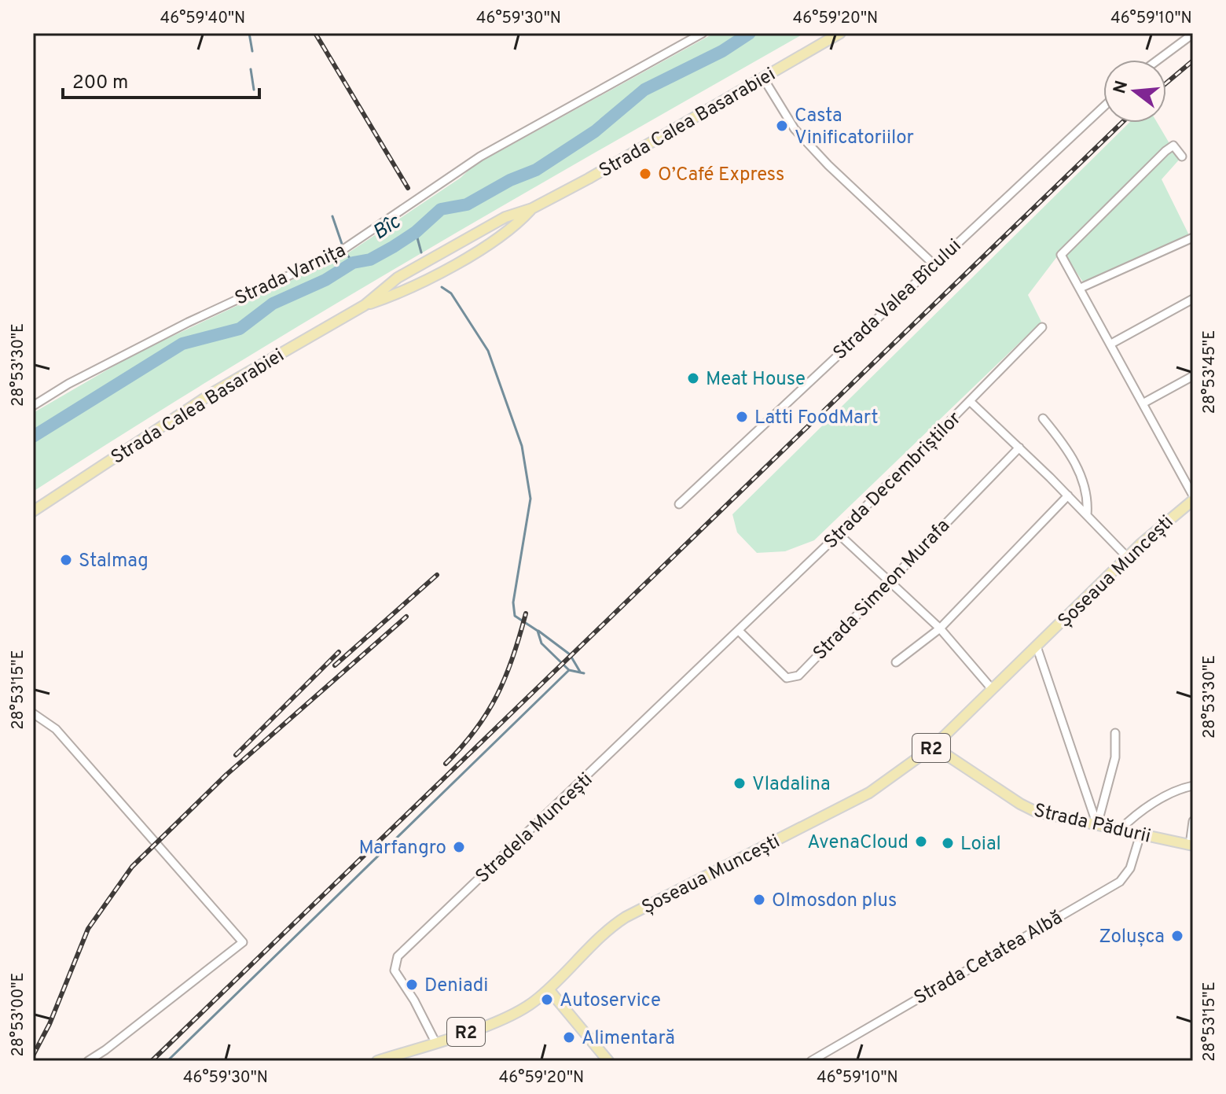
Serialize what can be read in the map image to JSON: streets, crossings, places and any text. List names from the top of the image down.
{
  "streets": {
    "main road": [
      "Strada Calea Basarabiei",
      "Șoseaua Muncești",
      "R2",
      "Strada Pădurii"
    ],
    "street": [
      "Strada Varnița",
      "Strada Valea Bîcului",
      "Strada Decembriștilor",
      "Strada Simeon Murafa",
      "Stradela Muncești",
      "Strada Cetatea Albă"
    ]
  },
  "crossings": [
    ["Strada Decembriștilor", "Strada Simeon Murafa"],
    ["Strada Decembriștilor", "Stradela Muncești"],
    ["Șoseaua Muncești", "Strada Pădurii"],
    ["Șoseaua Muncești", "Stradela Muncești"],
    ["Strada Simeon Murafa", "Stradela Muncești"],
    ["Strada Pădurii", "Strada Cetatea Albă"]
  ],
  "water": ["Bîc"],
  "places": [
    "Casta Vinificatoriilor",
    "O’Café Express",
    "Meat House",
    "Latti FoodMart",
    "Stalmag",
    "Vladalina",
    "AvenaCloud",
    "Loial",
    "Marfangro",
    "Olmosdon plus",
    "Zolușca",
    "Deniadi",
    "Autoservice",
    "Alimentară"
  ],
  "scale_bar": "200 m",
  "north": "left",
  "coordinates": [
    "46°59'40\"N",
    "46°59'30\"N",
    "46°59'20\"N",
    "46°59'10\"N",
    "28°53'30\"E",
    "28°53'45\"E",
    "28°53'15\"E",
    "28°53'00\"E"
  ]
}
